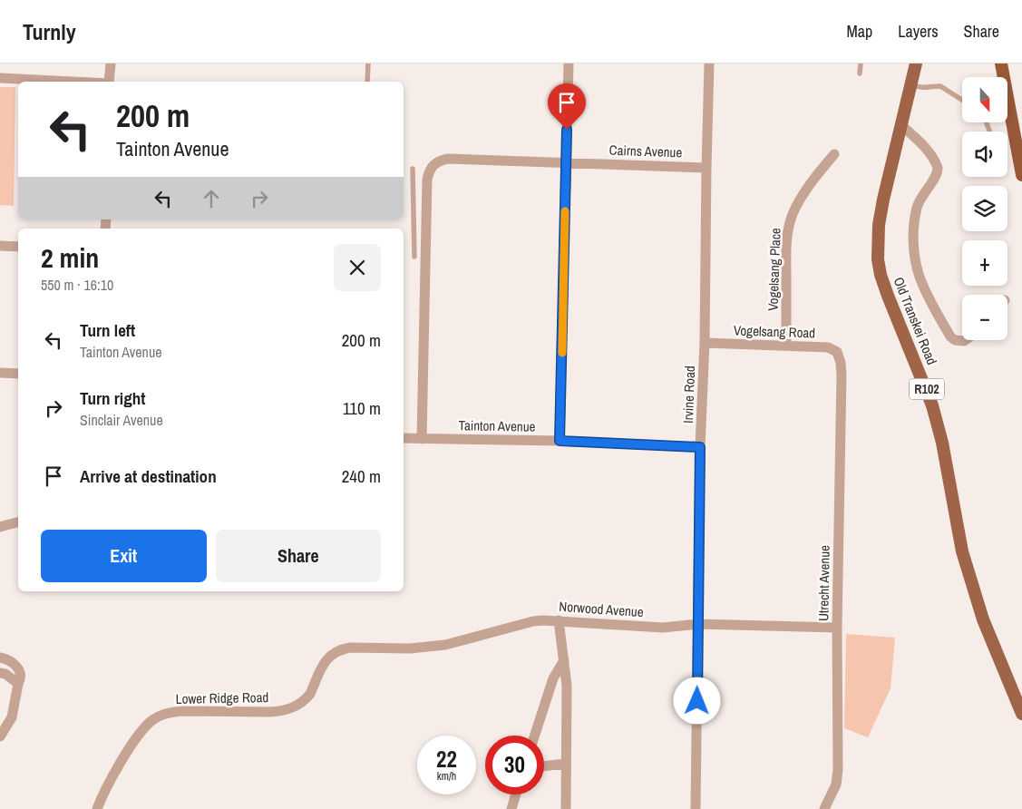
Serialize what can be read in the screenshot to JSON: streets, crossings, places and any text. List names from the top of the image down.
{
  "streets": {
    "main road": ["Old Transkei Road", "R102"],
    "street": [
      "Cairns Avenue",
      "Vogelsang Place",
      "Vogelsang Road",
      "Irvine Road",
      "Tainton Avenue",
      "Utrecht Avenue",
      "Norwood Avenue",
      "Lower Ridge Road"
    ]
  },
  "crossings": [
    ["Cairns Avenue", "Irvine Road"],
    ["Vogelsang Place", "Vogelsang Road"],
    ["Vogelsang Road", "Irvine Road"],
    ["Vogelsang Road", "Utrecht Avenue"],
    ["Irvine Road", "Tainton Avenue"],
    ["Irvine Road", "Norwood Avenue"],
    ["Utrecht Avenue", "Norwood Avenue"],
    ["Norwood Avenue", "Lower Ridge Road"]
  ],
  "north": "bottom",
  "page": {
    "header": "Turnly",
    "nav": ["Map", "Layers", "Share"],
    "map_buttons": ["+", "−"],
    "turn": ["200 m", "Tainton Avenue"],
    "heading": ["2 min", "550 m · 16:10"],
    "list": [
      {
        "name": "Turn left",
        "note": "Tainton Avenue",
        "value": "200 m"
      },
      {
        "name": "Turn right",
        "note": "Sinclair Avenue",
        "value": "110 m"
      },
      {
        "name": "Arrive at destination",
        "value": "240 m"
      }
    ],
    "buttons": ["Exit", "Share"],
    "speed": "22 km/h",
    "limit": "30"
  }
}
